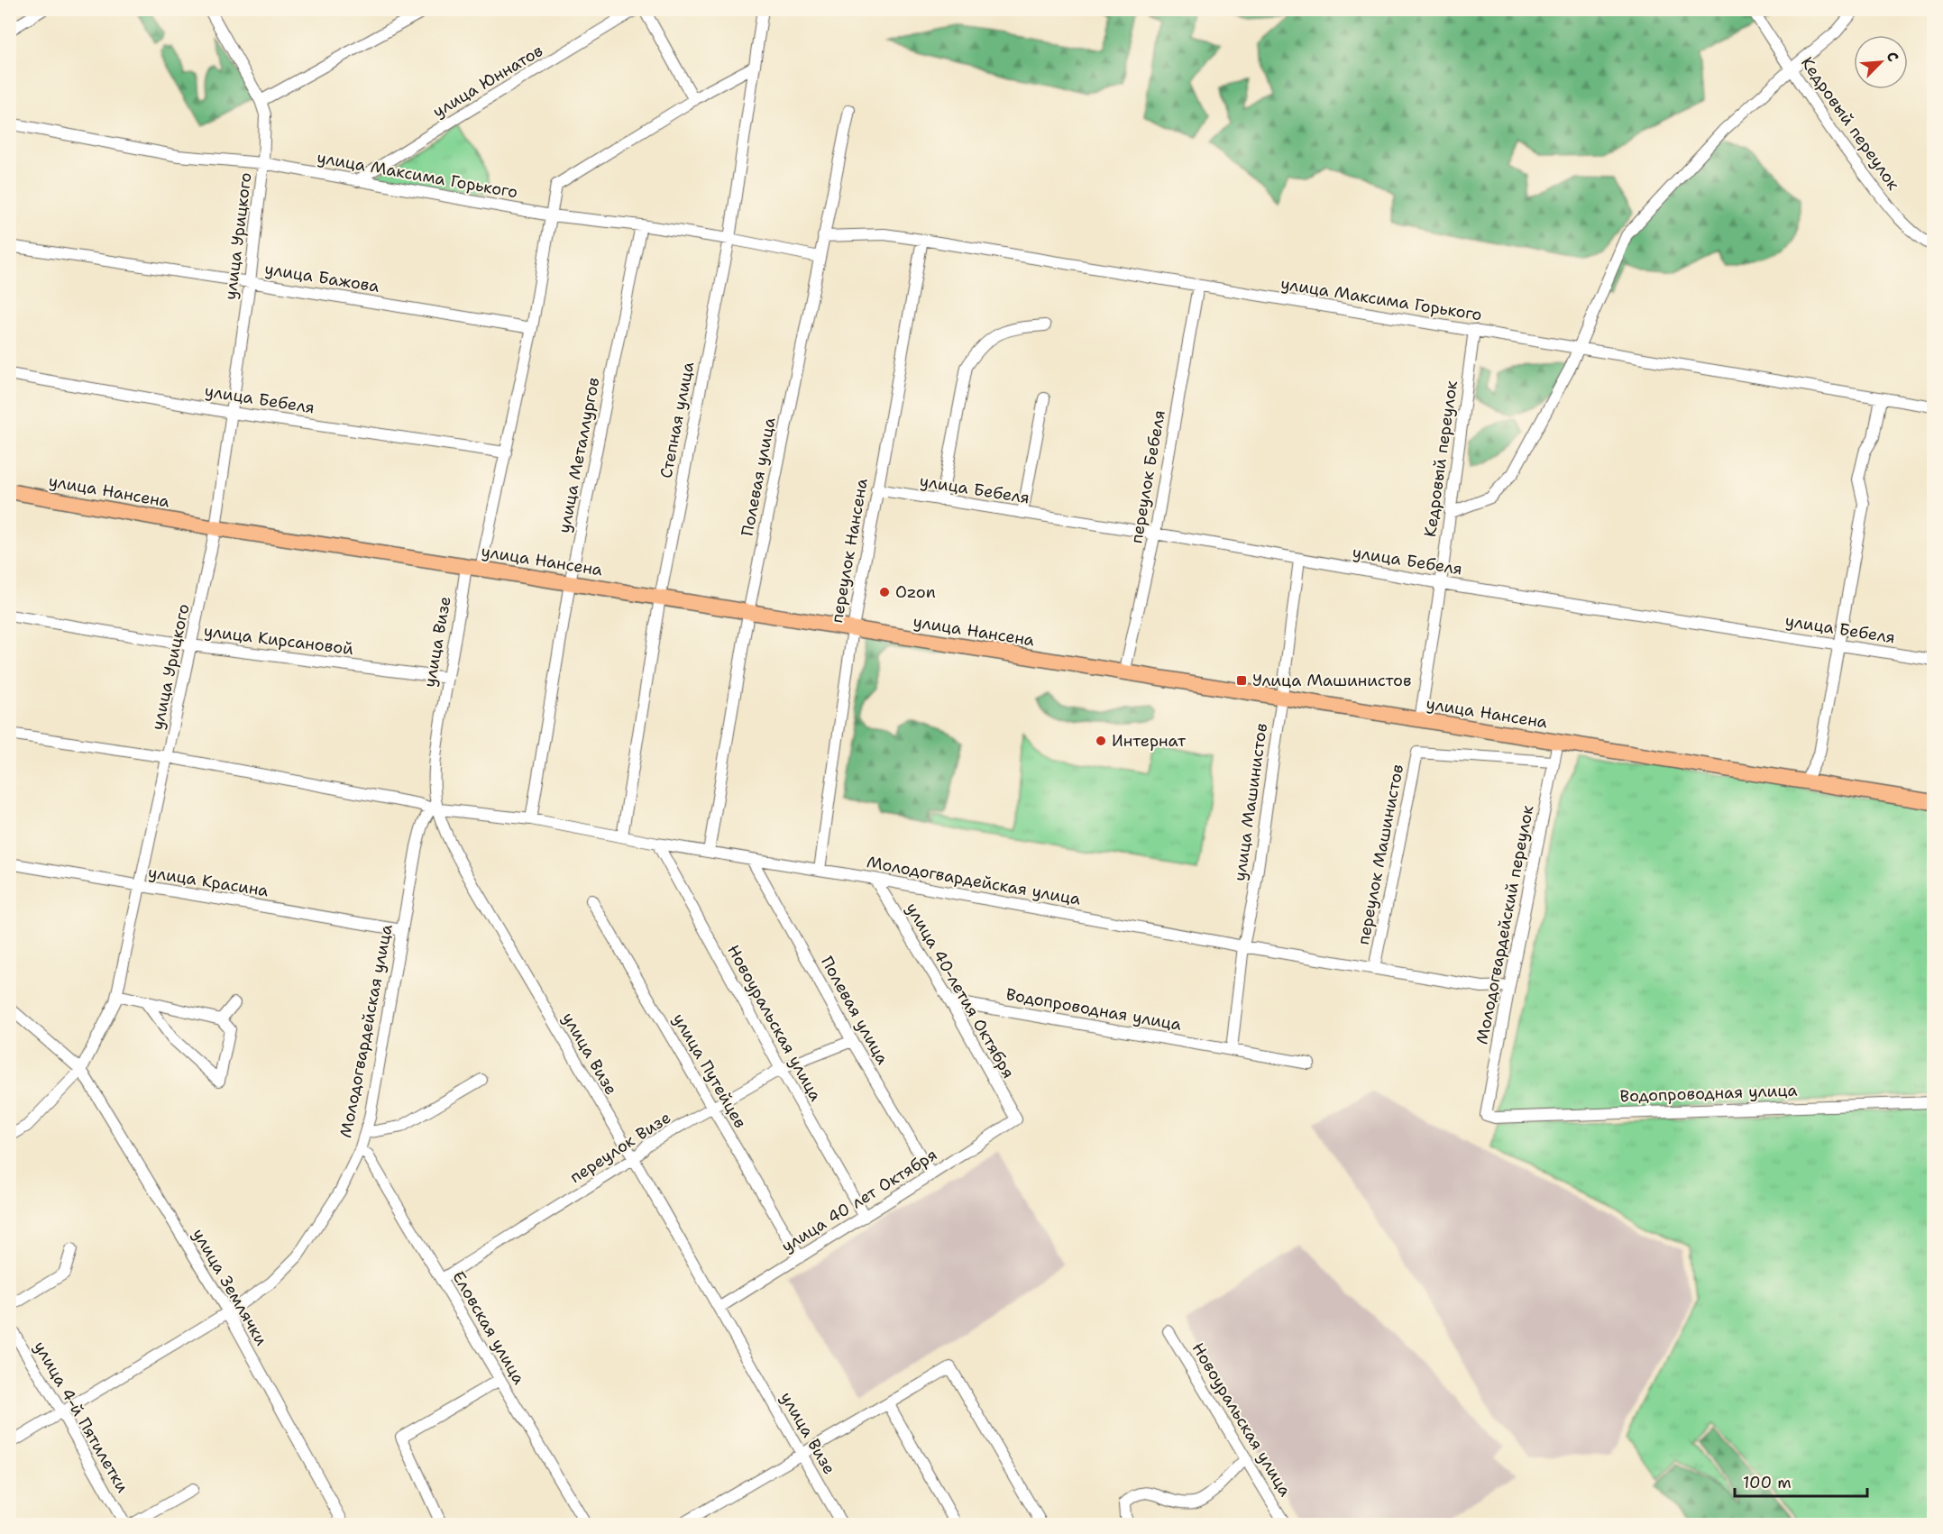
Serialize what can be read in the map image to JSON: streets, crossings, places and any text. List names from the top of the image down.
{
  "streets": {
    "main road": ["улица Нансена"],
    "street": [
      "улица Юннатов",
      "Кедровый переулок",
      "улица Максима Горького",
      "улица Урицкого",
      "улица Бажова",
      "улица Бебеля",
      "Степная улица",
      "улица Металлургов",
      "Полевая улица",
      "переулок Бебеля",
      "переулок Нансена",
      "улица Кирсановой",
      "улица Визе",
      "улица Машинистов",
      "переулок Машинистов",
      "Молодогвардейская улица",
      "улица Красина",
      "Молодогвардейский переулок",
      "улица 40-летия Октября",
      "Водопроводная улица",
      "Новоуральская улица",
      "улица Путейцев",
      "переулок Визе",
      "улица 40 лет Октября",
      "улица Землячки",
      "Еловская улица",
      "улица 4-й Пятилетки"
    ]
  },
  "crossings": [
    ["улица Юннатов", "улица Максима Горького"],
    ["Кедровый переулок", "улица Максима Горького"],
    ["Кедровый переулок", "улица Бебеля"],
    ["Кедровый переулок", "улица Нансена"],
    ["улица Максима Горького", "улица Урицкого"],
    ["улица Максима Горького", "Степная улица"],
    ["улица Максима Горького", "улица Металлургов"],
    ["улица Максима Горького", "Полевая улица"],
    ["улица Максима Горького", "переулок Бебеля"],
    ["улица Максима Горького", "переулок Нансена"],
    ["улица Максима Горького", "улица Визе"],
    ["улица Урицкого", "улица Бажова"],
    ["улица Урицкого", "улица Бебеля"],
    ["улица Урицкого", "улица Нансена"],
    ["улица Урицкого", "улица Кирсановой"],
    ["улица Урицкого", "Молодогвардейская улица"],
    ["улица Урицкого", "улица Красина"],
    ["улица Урицкого", "улица Землячки"],
    ["улица Бажова", "улица Визе"],
    ["улица Бебеля", "переулок Бебеля"],
    ["улица Бебеля", "переулок Нансена"],
    ["улица Бебеля", "улица Визе"],
    ["улица Бебеля", "улица Машинистов"],
    ["Степная улица", "улица Нансена"],
    ["Степная улица", "улица Визе"],
    ["Степная улица", "Молодогвардейская улица"],
    ["улица Металлургов", "улица Нансена"],
    ["улица Металлургов", "Молодогвардейская улица"],
    ["Полевая улица", "улица Нансена"],
    ["Полевая улица", "Молодогвардейская улица"],
    ["Полевая улица", "переулок Визе"],
    ["Полевая улица", "улица 40 лет Октября"],
    ["переулок Бебеля", "улица Нансена"],
    ["улица Нансена", "переулок Нансена"],
    ["улица Нансена", "улица Визе"],
    ["улица Нансена", "улица Машинистов"],
    ["улица Нансена", "Молодогвардейский переулок"],
    ["переулок Нансена", "Молодогвардейская улица"],
    ["улица Кирсановой", "улица Визе"],
    ["улица Визе", "Молодогвардейская улица"],
    ["улица Визе", "переулок Визе"],
    ["улица Визе", "улица 40 лет Октября"],
    ["улица Машинистов", "Молодогвардейская улица"],
    ["улица Машинистов", "Водопроводная улица"],
    ["переулок Машинистов", "Молодогвардейская улица"],
    ["переулок Машинистов", "Молодогвардейский переулок"],
    ["Молодогвардейская улица", "улица Красина"],
    ["Молодогвардейская улица", "Молодогвардейский переулок"],
    ["Молодогвардейская улица", "улица 40-летия Октября"],
    ["Молодогвардейская улица", "Новоуральская улица"],
    ["Молодогвардейская улица", "улица Землячки"],
    ["Молодогвардейская улица", "Еловская улица"],
    ["Молодогвардейская улица", "улица 4-й Пятилетки"],
    ["Молодогвардейский переулок", "Водопроводная улица"],
    ["улица 40-летия Октября", "Водопроводная улица"],
    ["улица 40-летия Октября", "улица 40 лет Октября"],
    ["Новоуральская улица", "переулок Визе"],
    ["Новоуральская улица", "улица 40 лет Октября"],
    ["улица Путейцев", "переулок Визе"],
    ["улица Путейцев", "улица 40 лет Октября"],
    ["переулок Визе", "Еловская улица"]
  ],
  "places": {
    "other": ["Ozon", "Интернат"],
    "transit": ["Улица Машинистов"]
  },
  "scale_bar": "100 m",
  "north": "top right"
}
